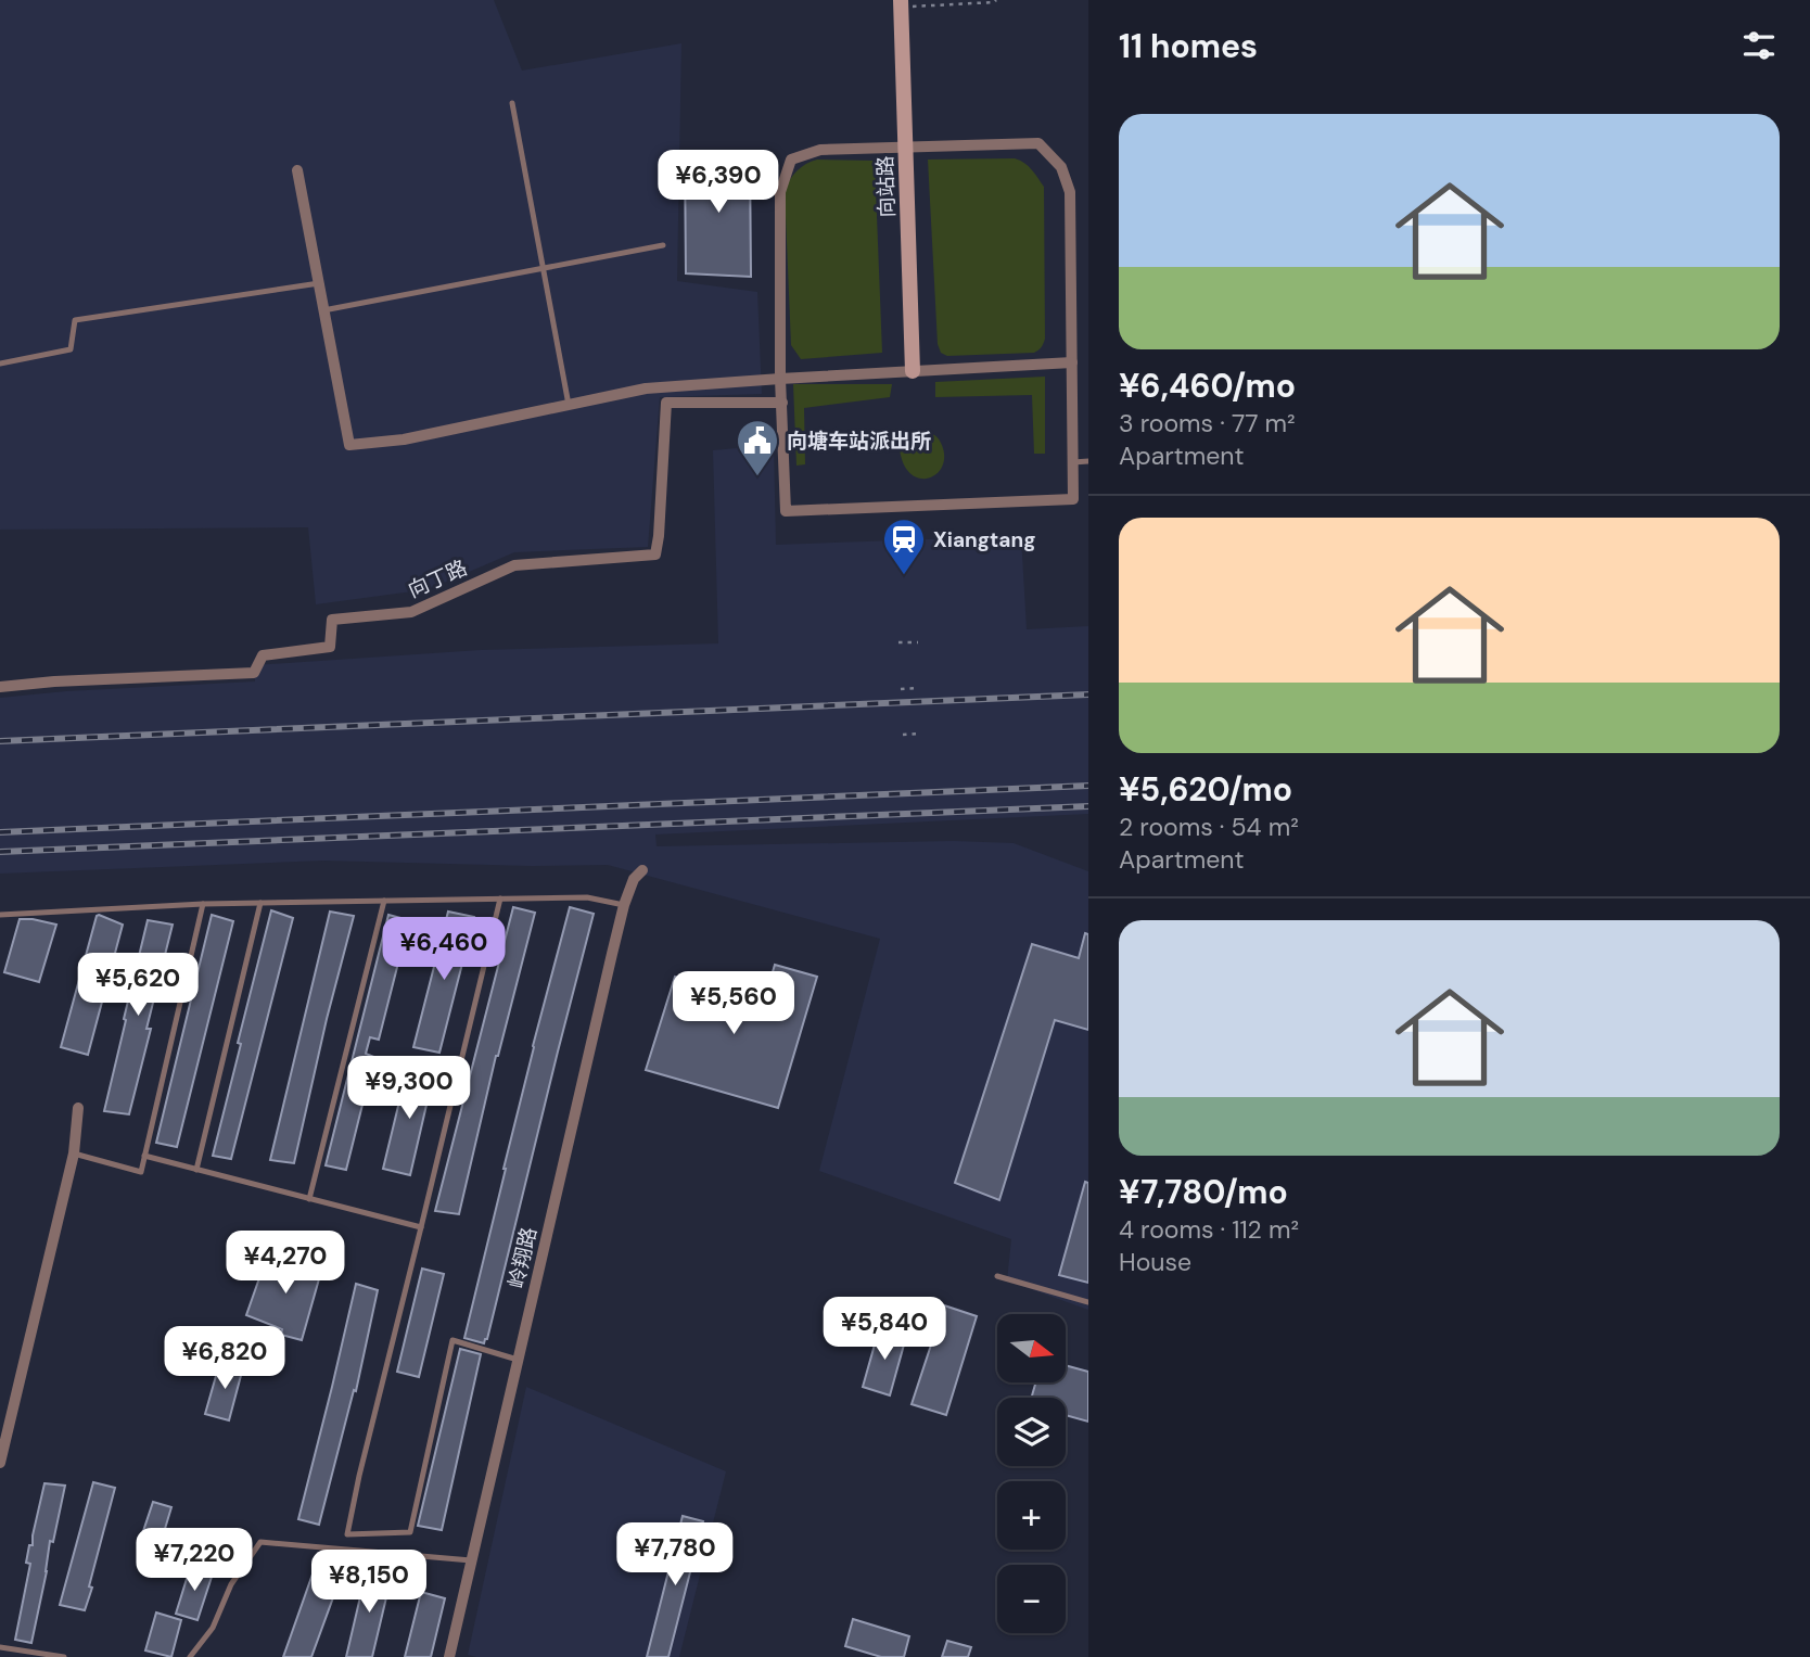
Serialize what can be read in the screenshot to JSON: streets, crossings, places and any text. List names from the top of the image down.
{
  "streets": {
    "street": ["向站路", "向丁路", "岭翔路"]
  },
  "places": {
    "public building": ["向塘车站派出所"],
    "station": ["Xiangtang"]
  },
  "north": "right",
  "page": {
    "heading": "11 homes",
    "list": [
      {
        "name": "¥6,460/mo",
        "note": "3 rooms · 77 m² · Apartment"
      },
      {
        "name": "¥5,620/mo",
        "note": "2 rooms · 54 m² · Apartment"
      },
      {
        "name": "¥7,780/mo",
        "note": "4 rooms · 112 m² · House"
      }
    ],
    "price": [
      "¥6,390",
      "¥6,460",
      "¥5,620",
      "¥5,560",
      "¥9,300",
      "¥4,270",
      "¥5,840",
      "¥6,820",
      "¥7,780",
      "¥7,220",
      "¥8,150"
    ],
    "map_buttons": ["+", "−"]
  }
}
